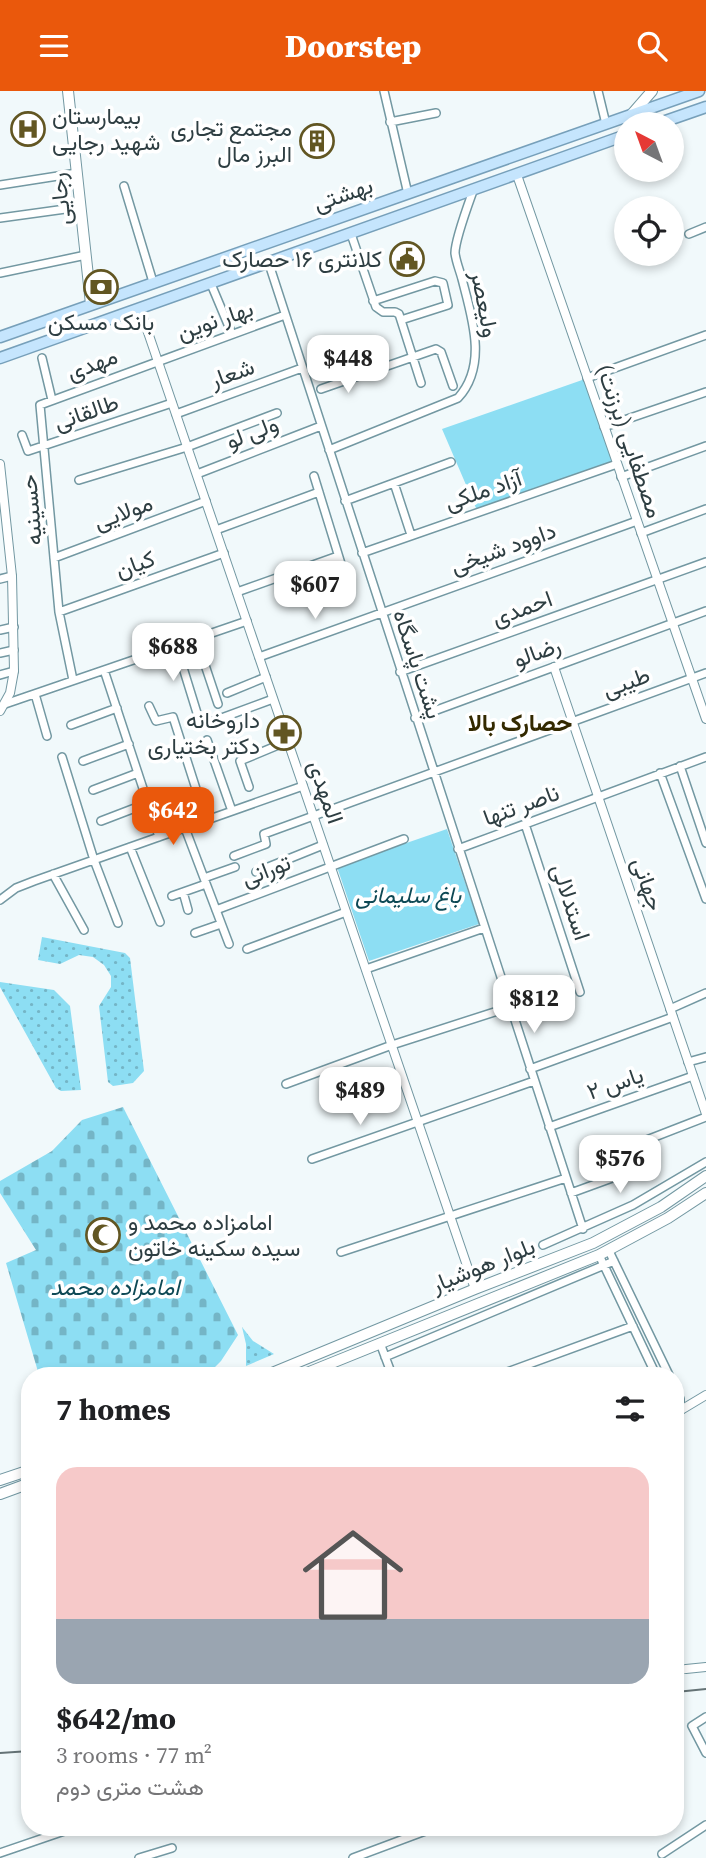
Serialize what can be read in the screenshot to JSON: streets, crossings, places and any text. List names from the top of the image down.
{
  "streets": {
    "main road": ["بهشتی", "رجایی", "بلوار هوشیار"],
    "street": [
      "ولیعصر",
      "بهار نوین",
      "مهدی",
      "شعار",
      "طالقانی",
      "ولی لو",
      "مصطفایی (برزنت)",
      "آزاد ملکی",
      "حسینیه",
      "مولایی",
      "داوود شیخی",
      "کیان",
      "احمدی",
      "رضالو",
      "پشت پاسگاه",
      "طیبی",
      "المهدی",
      "ناصر تنها",
      "تورانی",
      "جهانی",
      "استدلالی",
      "یاس ۲"
    ]
  },
  "crossings": [
    ["بهشتی", "رجایی"],
    ["بهشتی", "ولیعصر"],
    ["بهشتی", "مصطفایی (برزنت)"],
    ["بهشتی", "پشت پاسگاه"],
    ["بهشتی", "المهدی"],
    ["ولیعصر", "پشت پاسگاه"],
    ["بهار نوین", "مهدی"],
    ["بهار نوین", "پشت پاسگاه"],
    ["بهار نوین", "المهدی"],
    ["مهدی", "حسینیه"],
    ["مهدی", "المهدی"],
    ["شعار", "پشت پاسگاه"],
    ["شعار", "المهدی"],
    ["طالقانی", "حسینیه"],
    ["طالقانی", "المهدی"],
    ["ولی لو", "پشت پاسگاه"],
    ["ولی لو", "المهدی"],
    ["مصطفایی (برزنت)", "آزاد ملکی"],
    ["مصطفایی (برزنت)", "داوود شیخی"],
    ["مصطفایی (برزنت)", "احمدی"],
    ["مصطفایی (برزنت)", "رضالو"],
    ["مصطفایی (برزنت)", "طیبی"],
    ["آزاد ملکی", "پشت پاسگاه"],
    ["حسینیه", "مولایی"],
    ["حسینیه", "کیان"],
    ["مولایی", "المهدی"],
    ["داوود شیخی", "پشت پاسگاه"],
    ["داوود شیخی", "المهدی"],
    ["کیان", "المهدی"],
    ["احمدی", "پشت پاسگاه"],
    ["رضالو", "پشت پاسگاه"],
    ["رضالو", "جهانی"],
    ["پشت پاسگاه", "طیبی"],
    ["پشت پاسگاه", "ناصر تنها"],
    ["طیبی", "المهدی"],
    ["طیبی", "جهانی"],
    ["المهدی", "تورانی"],
    ["المهدی", "بلوار هوشیار"],
    ["ناصر تنها", "جهانی"],
    ["ناصر تنها", "استدلالی"],
    ["جهانی", "یاس ۲"]
  ],
  "districts": ["حصارک بالا"],
  "parks": ["باغ سلیمانی", "امامزاده محمد"],
  "places": {
    "hospital": ["بیمارستان شهید رجایی"],
    "building": ["مجتمع تجاری البرز مال"],
    "public building": ["کلانتری ۱۶ حصارک"],
    "bank": ["بانک مسکن"],
    "pharmacy": ["داروخانه دکتر بختیاری"],
    "mosque": ["امامزاده محمد و سیده سکینه خاتون"]
  },
  "north": "top left",
  "page": {
    "header": "Doorstep",
    "price": [
      "$448",
      "$607",
      "$688",
      "$642",
      "$812",
      "$489",
      "$576"
    ],
    "heading": "7 homes",
    "list": [
      {
        "name": "$642/mo",
        "note": "3 rooms · 77 m² · هشت متری دوم"
      }
    ]
  }
}
